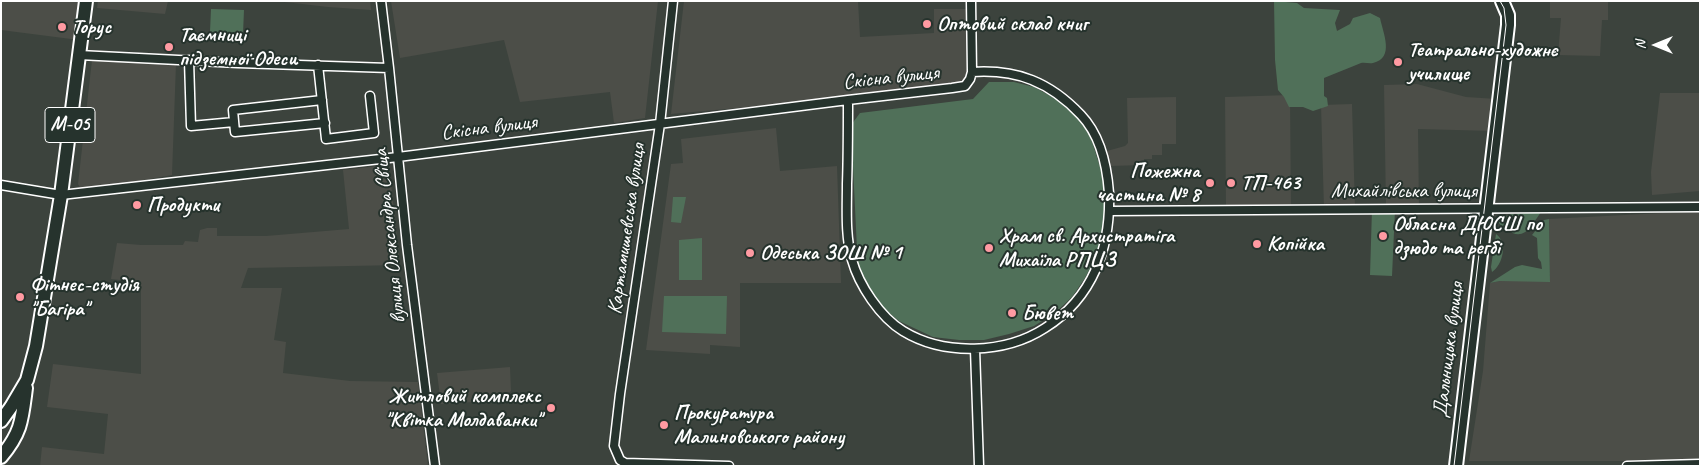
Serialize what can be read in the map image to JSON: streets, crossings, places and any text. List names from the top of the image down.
{
  "streets": {
    "main road": ["М-05", "Дальницька вулиця"],
    "street": [
      "Cкісна вулиця",
      "Михайлівська вулиця",
      "Картамишевська вулиця",
      "вулиця Олександра Свіща"
    ]
  },
  "crossings": [
    ["Cкісна вулиця", "М-05"],
    ["Cкісна вулиця", "Картамишевська вулиця"],
    ["Cкісна вулиця", "вулиця Олександра Свіща"],
    ["Михайлівська вулиця", "Дальницька вулиця"]
  ],
  "places": [
    "Оптовий склад книг",
    "Торус",
    "Таємниці підземної Одеси",
    "Театрально-художнє училище",
    "Пожежна частина № 8",
    "ТП-463",
    "Продукти",
    "Обласна ДЮСШ по дзюдо та регбі",
    "Копійка",
    "Храм св. Архистратіга Михаїла РПЦЗ",
    "Одеська ЗОШ № 1",
    "Фітнес-студія \"Багіра\"",
    "Бювет",
    "Житловий комплекс \"Квітка Молдаванки\"",
    "Прокуратура Малиновського району"
  ],
  "north": "left"
}
